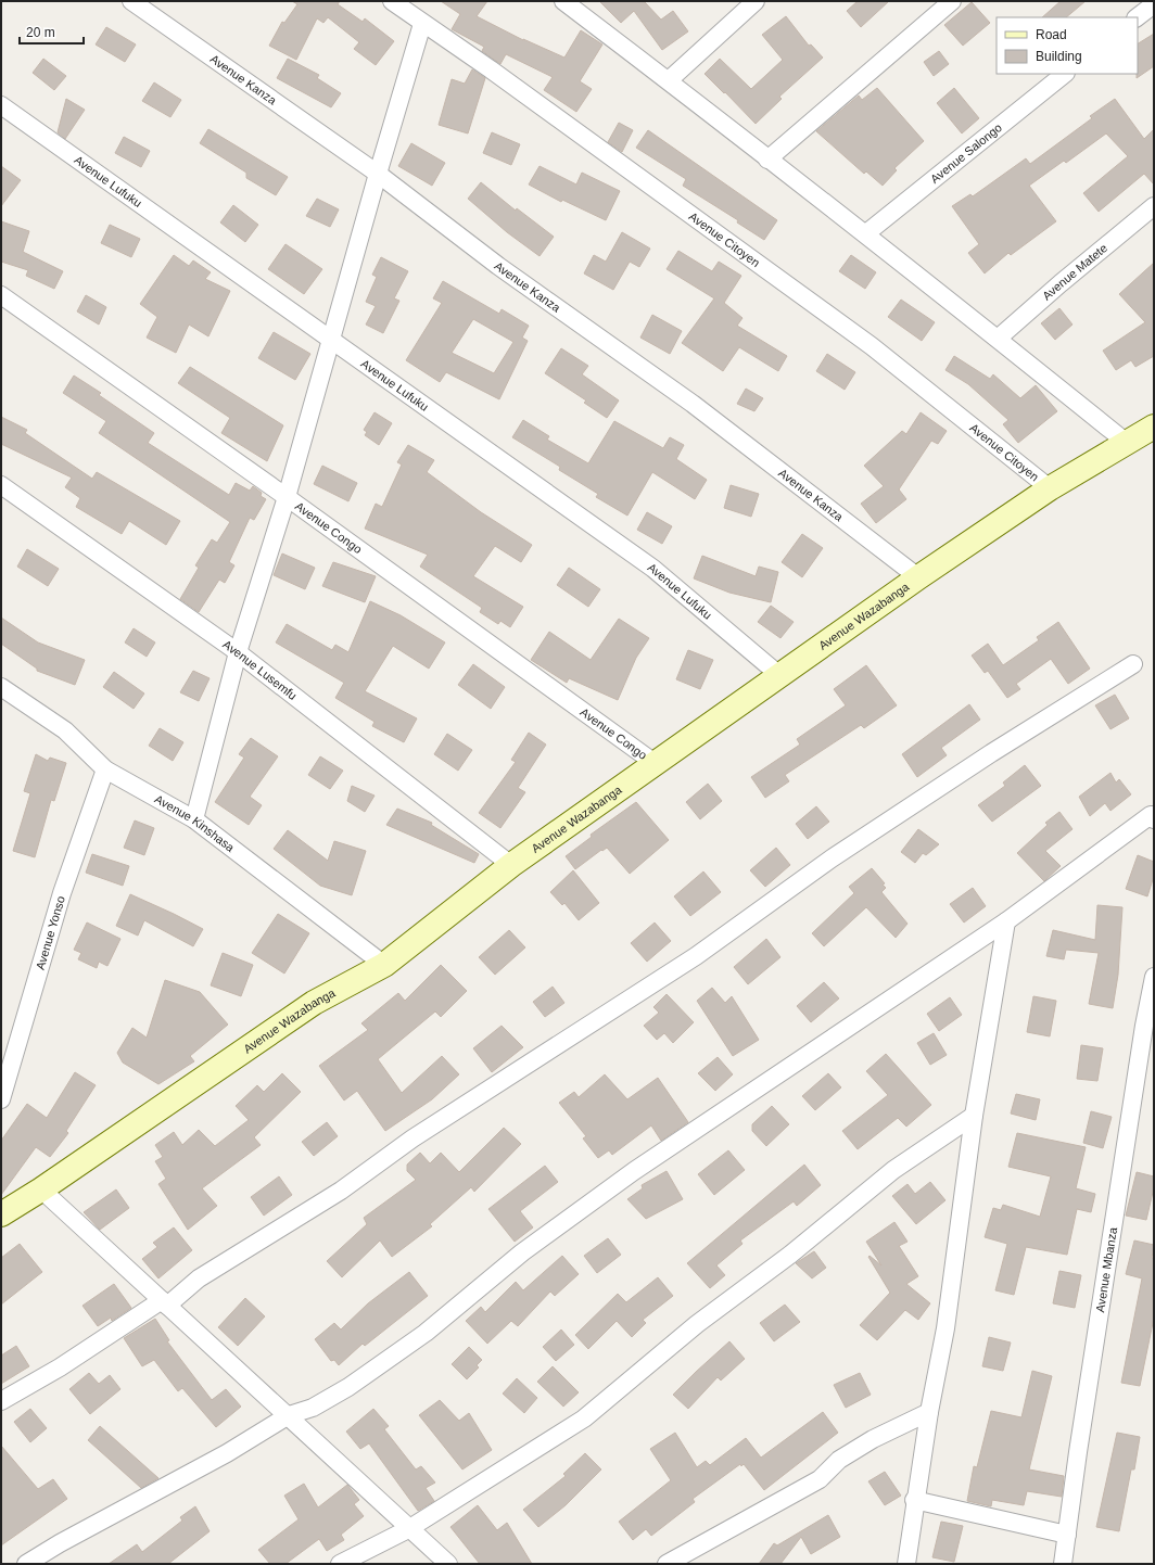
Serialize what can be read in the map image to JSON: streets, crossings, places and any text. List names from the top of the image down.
{
  "streets": {
    "main road": ["Avenue Wazabanga"],
    "street": [
      "Avenue Kanza",
      "Avenue Salongo",
      "Avenue Lufuku",
      "Avenue Citoyen",
      "Avenue Matete",
      "Avenue Congo",
      "Avenue Lusemfu",
      "Avenue Kinshasa",
      "Avenue Yonso",
      "Avenue Mbanza"
    ]
  },
  "crossings": [
    ["Avenue Kanza", "Avenue Wazabanga"],
    ["Avenue Lufuku", "Avenue Wazabanga"],
    ["Avenue Citoyen", "Avenue Wazabanga"],
    ["Avenue Congo", "Avenue Wazabanga"],
    ["Avenue Wazabanga", "Avenue Lusemfu"],
    ["Avenue Wazabanga", "Avenue Kinshasa"],
    ["Avenue Kinshasa", "Avenue Yonso"]
  ],
  "legend": ["Road", "Building"],
  "scale_bar": "20 m"
}
